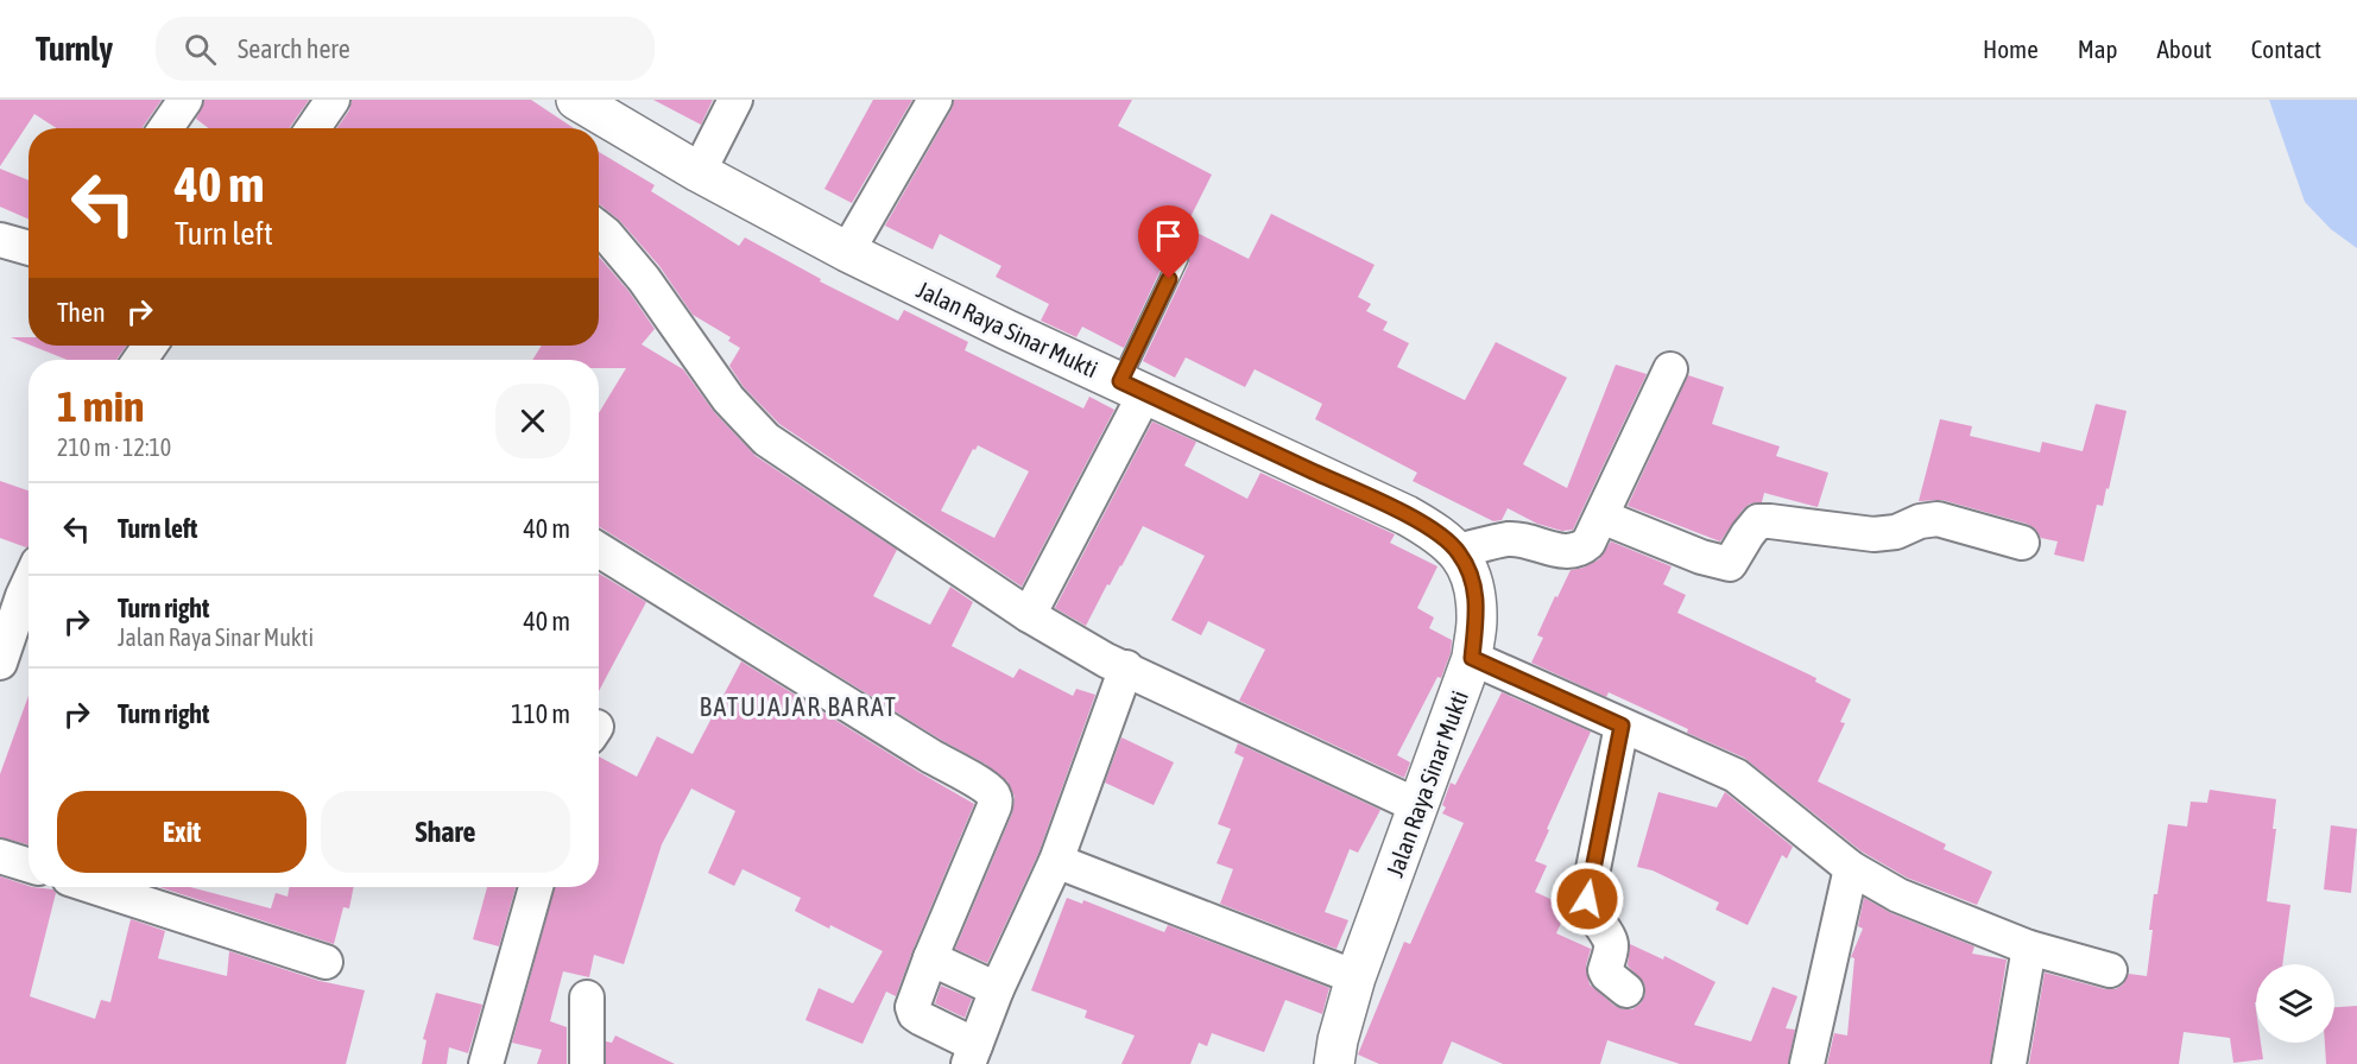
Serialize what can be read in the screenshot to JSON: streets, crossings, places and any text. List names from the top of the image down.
{
  "streets": {
    "highway": ["Jalan Raya Sinar Mukti"]
  },
  "districts": ["BATUJAJAR BARAT"],
  "page": {
    "header": "Turnly",
    "search": "Search here",
    "nav": [
      "Home",
      "Map",
      "About",
      "Contact"
    ],
    "turn": ["40 m", "Turn left"],
    "then": "Then",
    "heading": ["1 min", "210 m · 12:10"],
    "list": [
      {
        "name": "Turn left",
        "value": "40 m"
      },
      {
        "name": "Turn right",
        "note": "Jalan Raya Sinar Mukti",
        "value": "40 m"
      },
      {
        "name": "Turn right",
        "value": "110 m"
      }
    ],
    "buttons": ["Exit", "Share"]
  }
}
